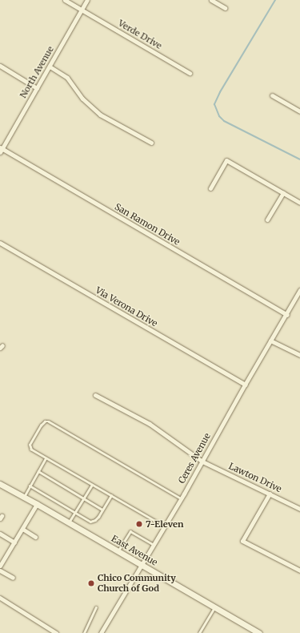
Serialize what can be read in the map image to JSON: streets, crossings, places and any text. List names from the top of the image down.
{
  "streets": {
    "main road": ["East Avenue"],
    "street": [
      "Verde Drive",
      "North Avenue",
      "San Ramon Drive",
      "Via Verona Drive",
      "Ceres Avenue",
      "Lawton Drive"
    ]
  },
  "crossings": [
    ["Verde Drive", "North Avenue"],
    ["North Avenue", "San Ramon Drive"],
    ["San Ramon Drive", "Ceres Avenue"],
    ["Via Verona Drive", "Ceres Avenue"],
    ["Ceres Avenue", "Lawton Drive"],
    ["Ceres Avenue", "East Avenue"]
  ],
  "places": ["7-Eleven", "Chico Community Church of God"]
}
